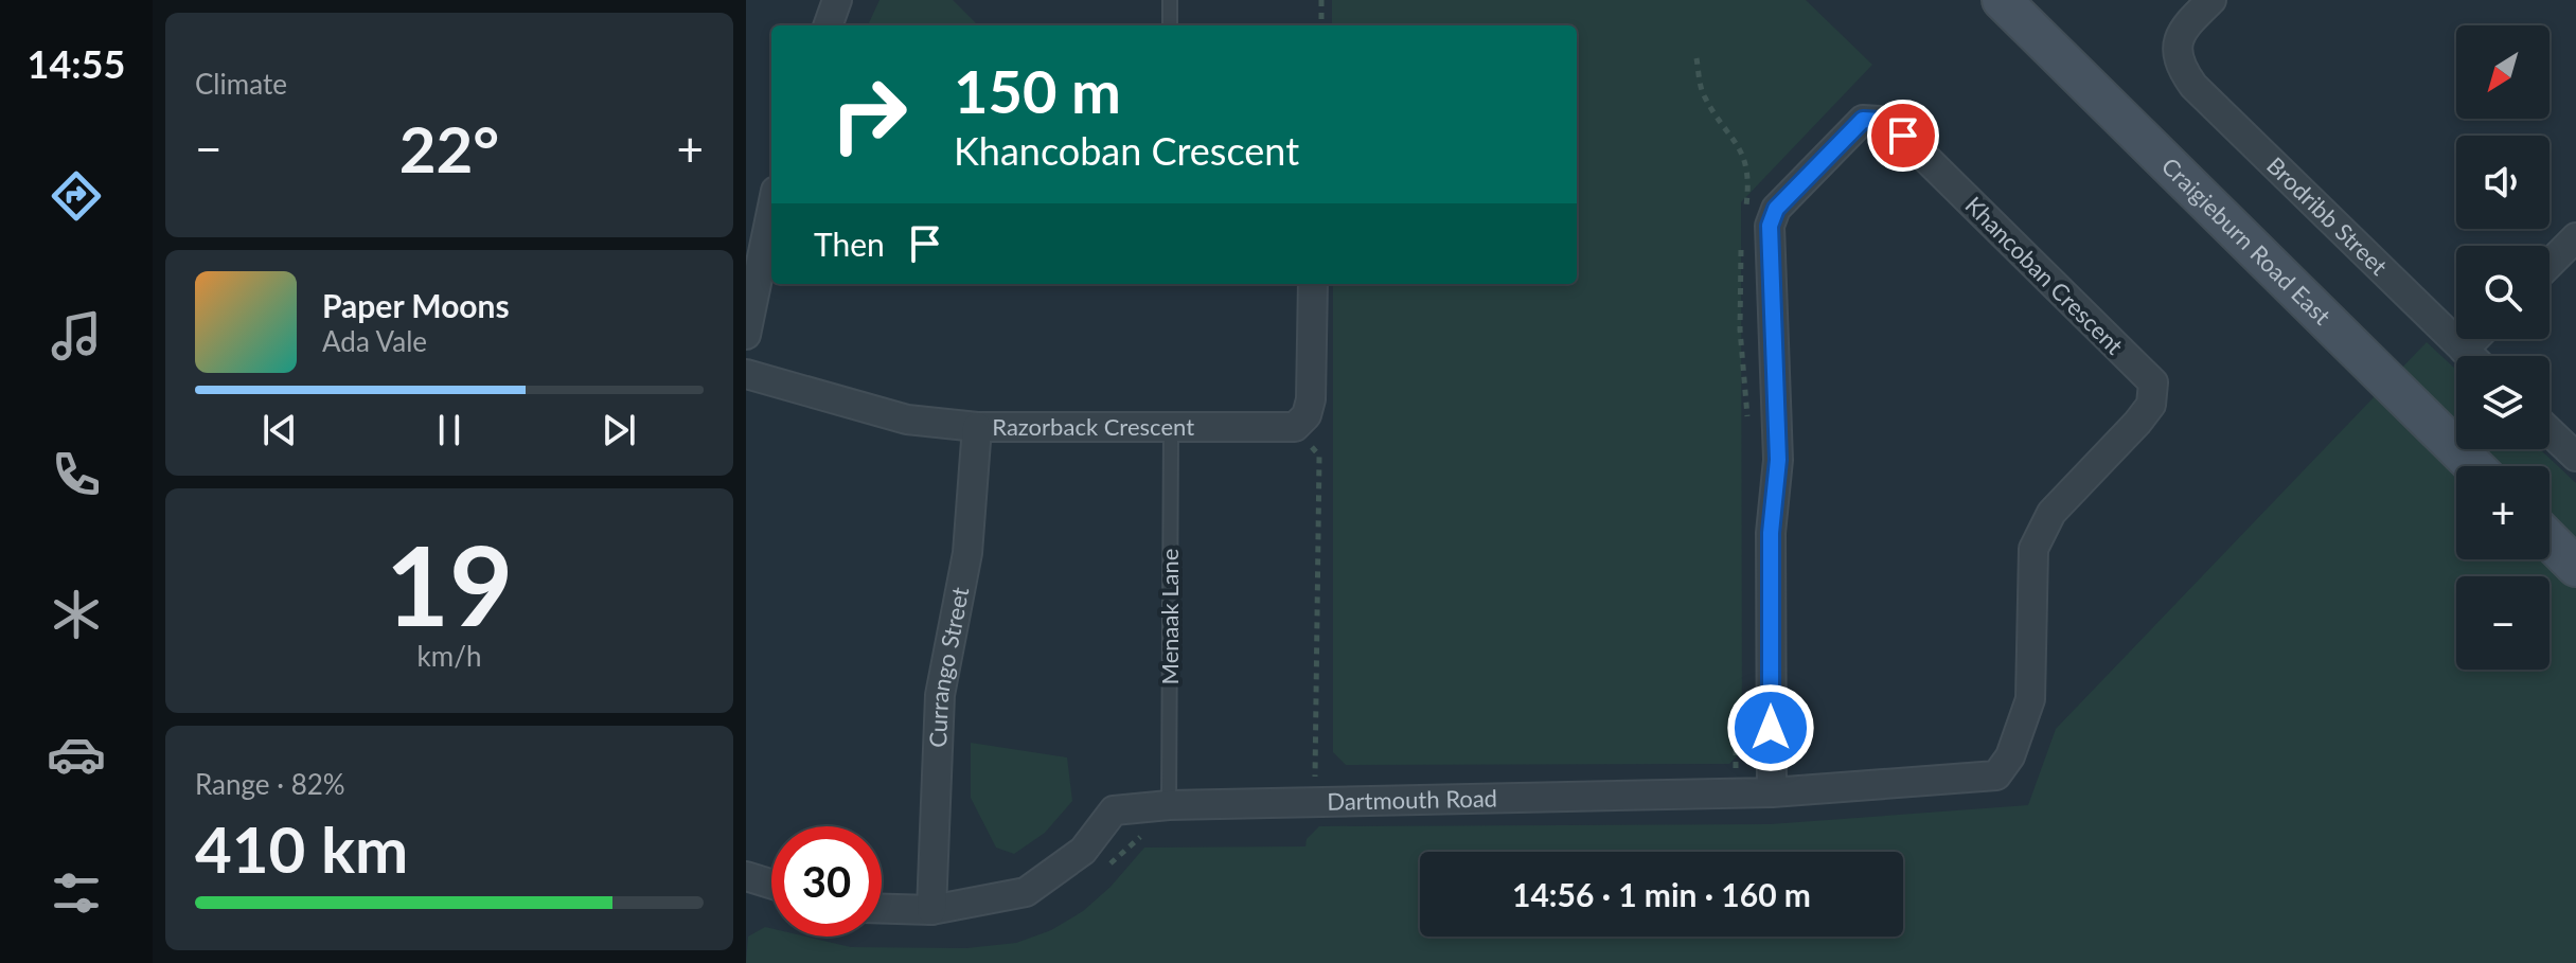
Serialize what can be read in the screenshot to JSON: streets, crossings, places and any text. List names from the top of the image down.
{
  "streets": {
    "main road": ["Craigieburn Road East"],
    "street": [
      "Brodribb Street",
      "Khancoban Crescent",
      "Razorback Crescent",
      "Currango Street",
      "Dartmouth Road"
    ],
    "lane": ["Menaak Lane"]
  },
  "crossings": [
    ["Khancoban Crescent", "Dartmouth Road"],
    ["Razorback Crescent", "Menaak Lane"],
    ["Razorback Crescent", "Currango Street"],
    ["Menaak Lane", "Dartmouth Road"],
    ["Currango Street", "Dartmouth Road"]
  ],
  "north": "bottom left",
  "page": {
    "tabs": "14:55",
    "tile": [
      "Climate",
      ["19", "km/h"],
      ["Range · 82%", "410 km"]
    ],
    "map_buttons": ["+", "−"],
    "turn": ["150 m", "Khancoban Crescent"],
    "heat": ["−", "22°", "+"],
    "then": "Then",
    "song": ["Paper Moons", "Ada Vale"],
    "limit": "30",
    "trip": "14:56 · 1 min · 160 m"
  }
}
